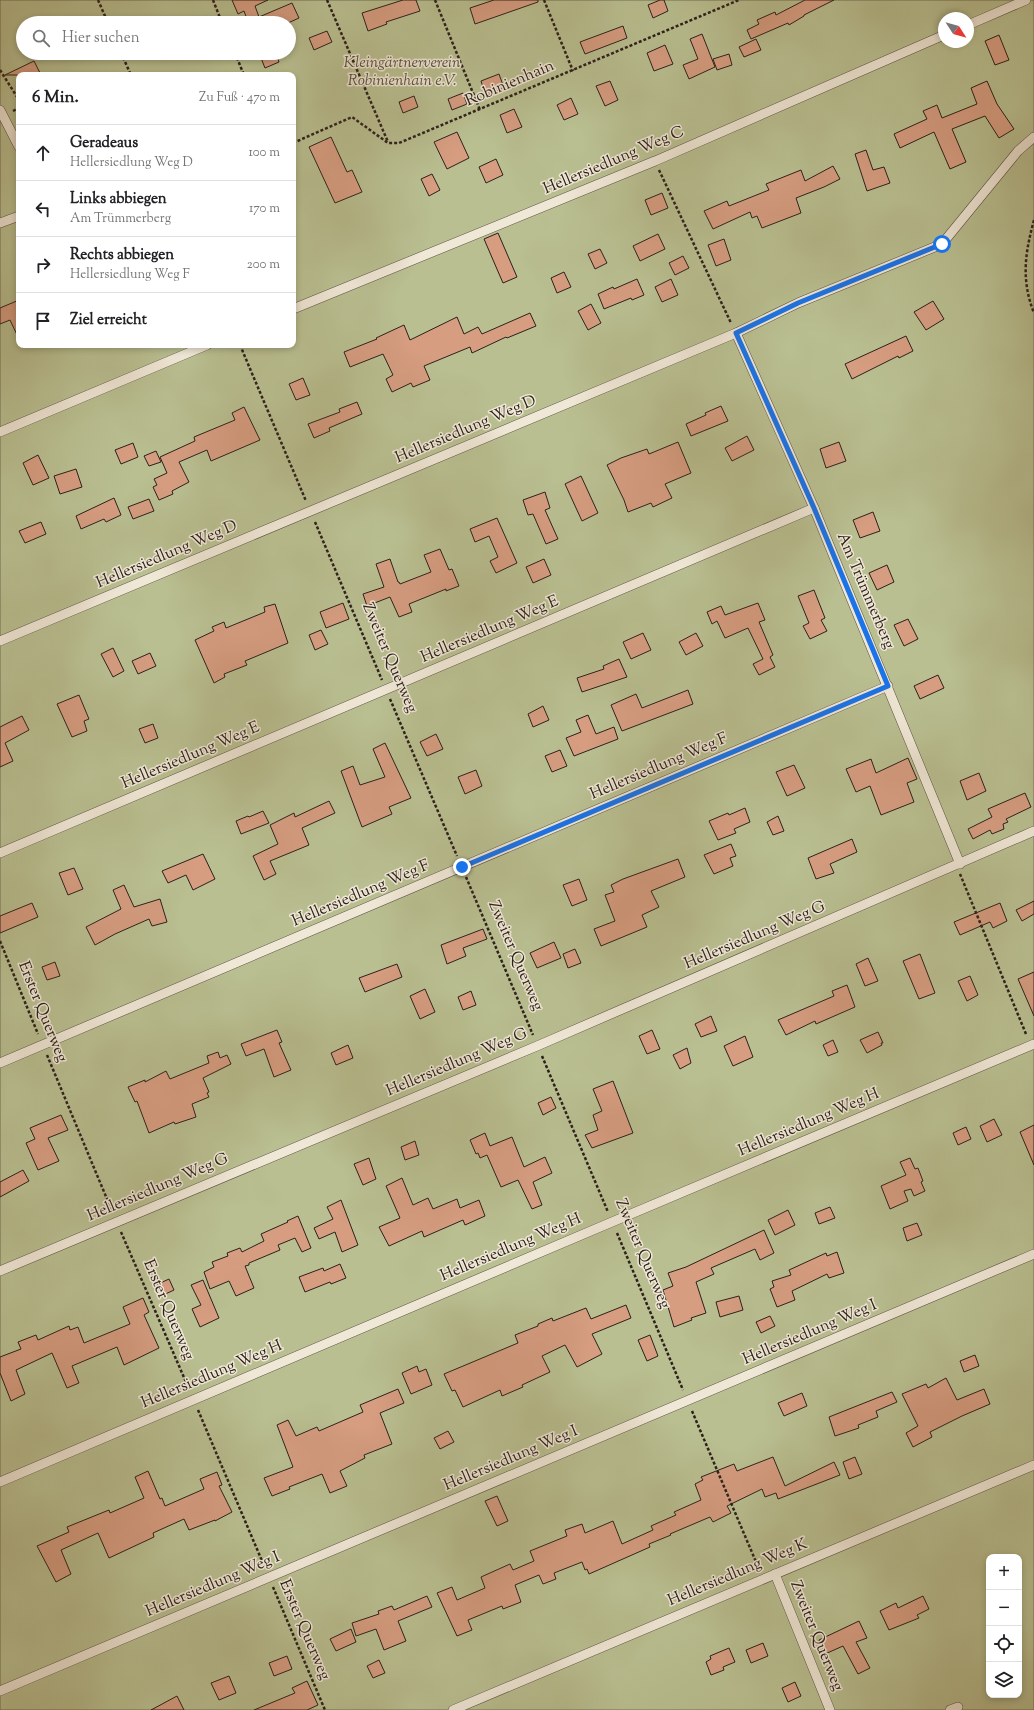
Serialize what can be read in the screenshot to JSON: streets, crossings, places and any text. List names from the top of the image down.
{
  "streets": {
    "lane": [
      "Hellersiedlung Weg C",
      "Hellersiedlung Weg D",
      "Am Trümmerberg",
      "Hellersiedlung Weg E",
      "Zweiter Querweg",
      "Hellersiedlung Weg F",
      "Hellersiedlung Weg G",
      "Hellersiedlung Weg H",
      "Hellersiedlung Weg I",
      "Hellersiedlung Weg K"
    ],
    "path": ["Robinienhain", "Erster Querweg"]
  },
  "crossings": [
    ["Hellersiedlung Weg D", "Am Trümmerberg"],
    ["Hellersiedlung Weg D", "Zweiter Querweg"],
    ["Am Trümmerberg", "Hellersiedlung Weg E"],
    ["Am Trümmerberg", "Hellersiedlung Weg F"],
    ["Am Trümmerberg", "Hellersiedlung Weg G"],
    ["Hellersiedlung Weg E", "Zweiter Querweg"],
    ["Zweiter Querweg", "Hellersiedlung Weg F"],
    ["Zweiter Querweg", "Hellersiedlung Weg G"],
    ["Zweiter Querweg", "Hellersiedlung Weg H"],
    ["Zweiter Querweg", "Hellersiedlung Weg I"],
    ["Zweiter Querweg", "Hellersiedlung Weg K"],
    ["Hellersiedlung Weg F", "Erster Querweg"],
    ["Hellersiedlung Weg G", "Erster Querweg"],
    ["Erster Querweg", "Hellersiedlung Weg H"],
    ["Erster Querweg", "Hellersiedlung Weg I"]
  ],
  "parks": ["Kleingärtnerverein Robinienhain e.V."],
  "north": "bottom right",
  "page": {
    "search": "Hier suchen",
    "heading": ["6 Min.", "Zu Fuß · 470 m"],
    "list": [
      ["Geradeaus", "Hellersiedlung Weg D", "100 m"],
      ["Links abbiegen", "Am Trümmerberg", "170 m"],
      ["Rechts abbiegen", "Hellersiedlung Weg F", "200 m"],
      "Ziel erreicht"
    ],
    "map_buttons": ["+", "−"]
  }
}
